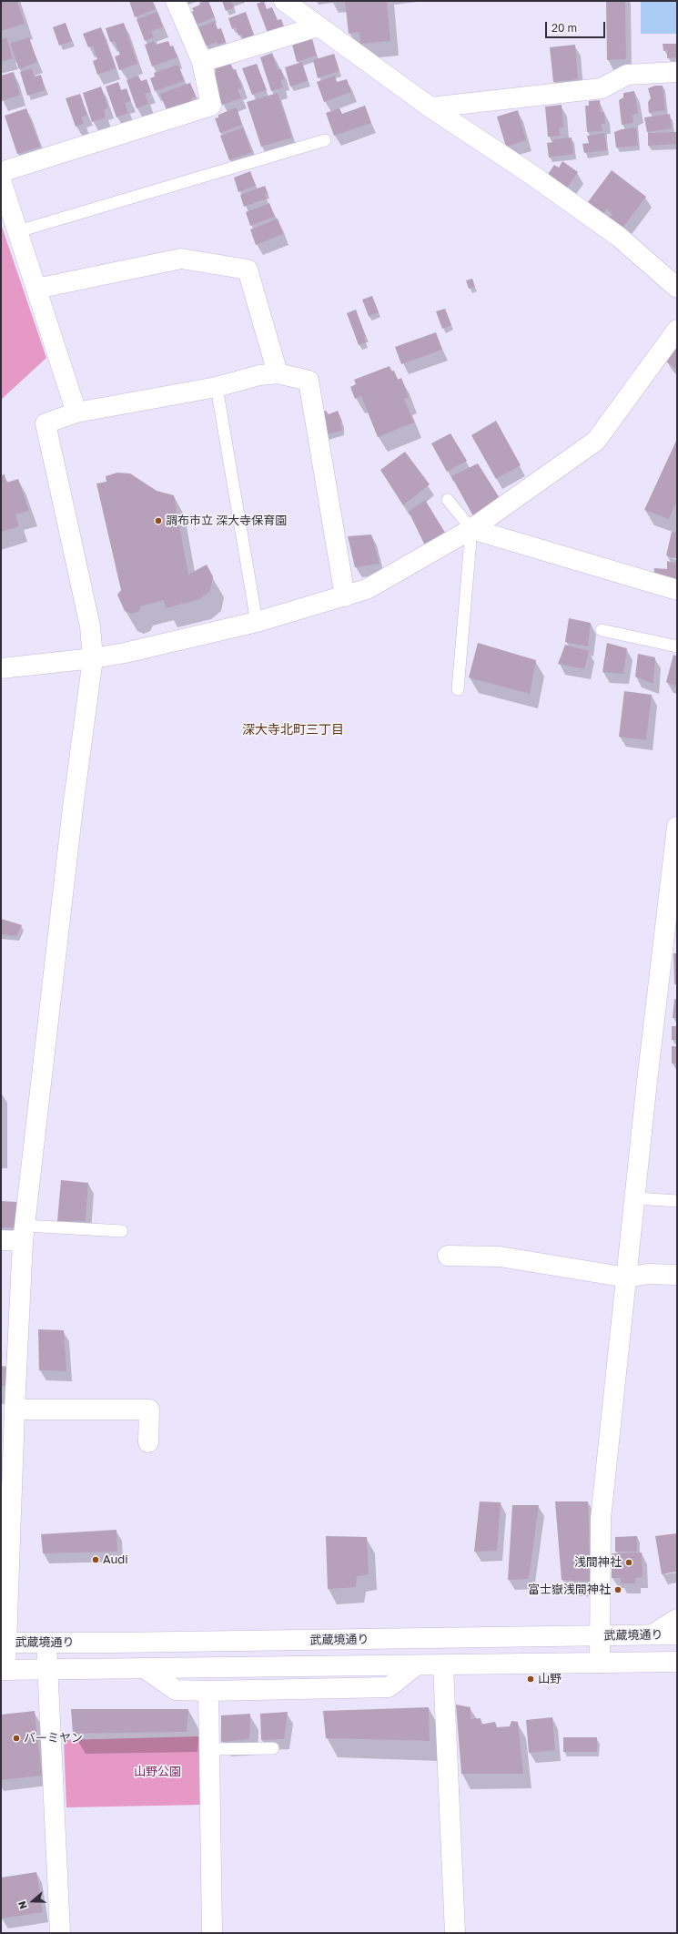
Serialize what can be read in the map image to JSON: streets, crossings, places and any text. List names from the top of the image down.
{
  "streets": {
    "street": ["武蔵境通り"]
  },
  "districts": ["深大寺北町三丁目"],
  "parks": ["山野公園"],
  "places": [
    "調布市立 深大寺保育園",
    "Audi",
    "浅間神社",
    "富士嶽浅間神社",
    "山野",
    "バーミヤン"
  ],
  "scale_bar": "20 m",
  "north": "left"
}
